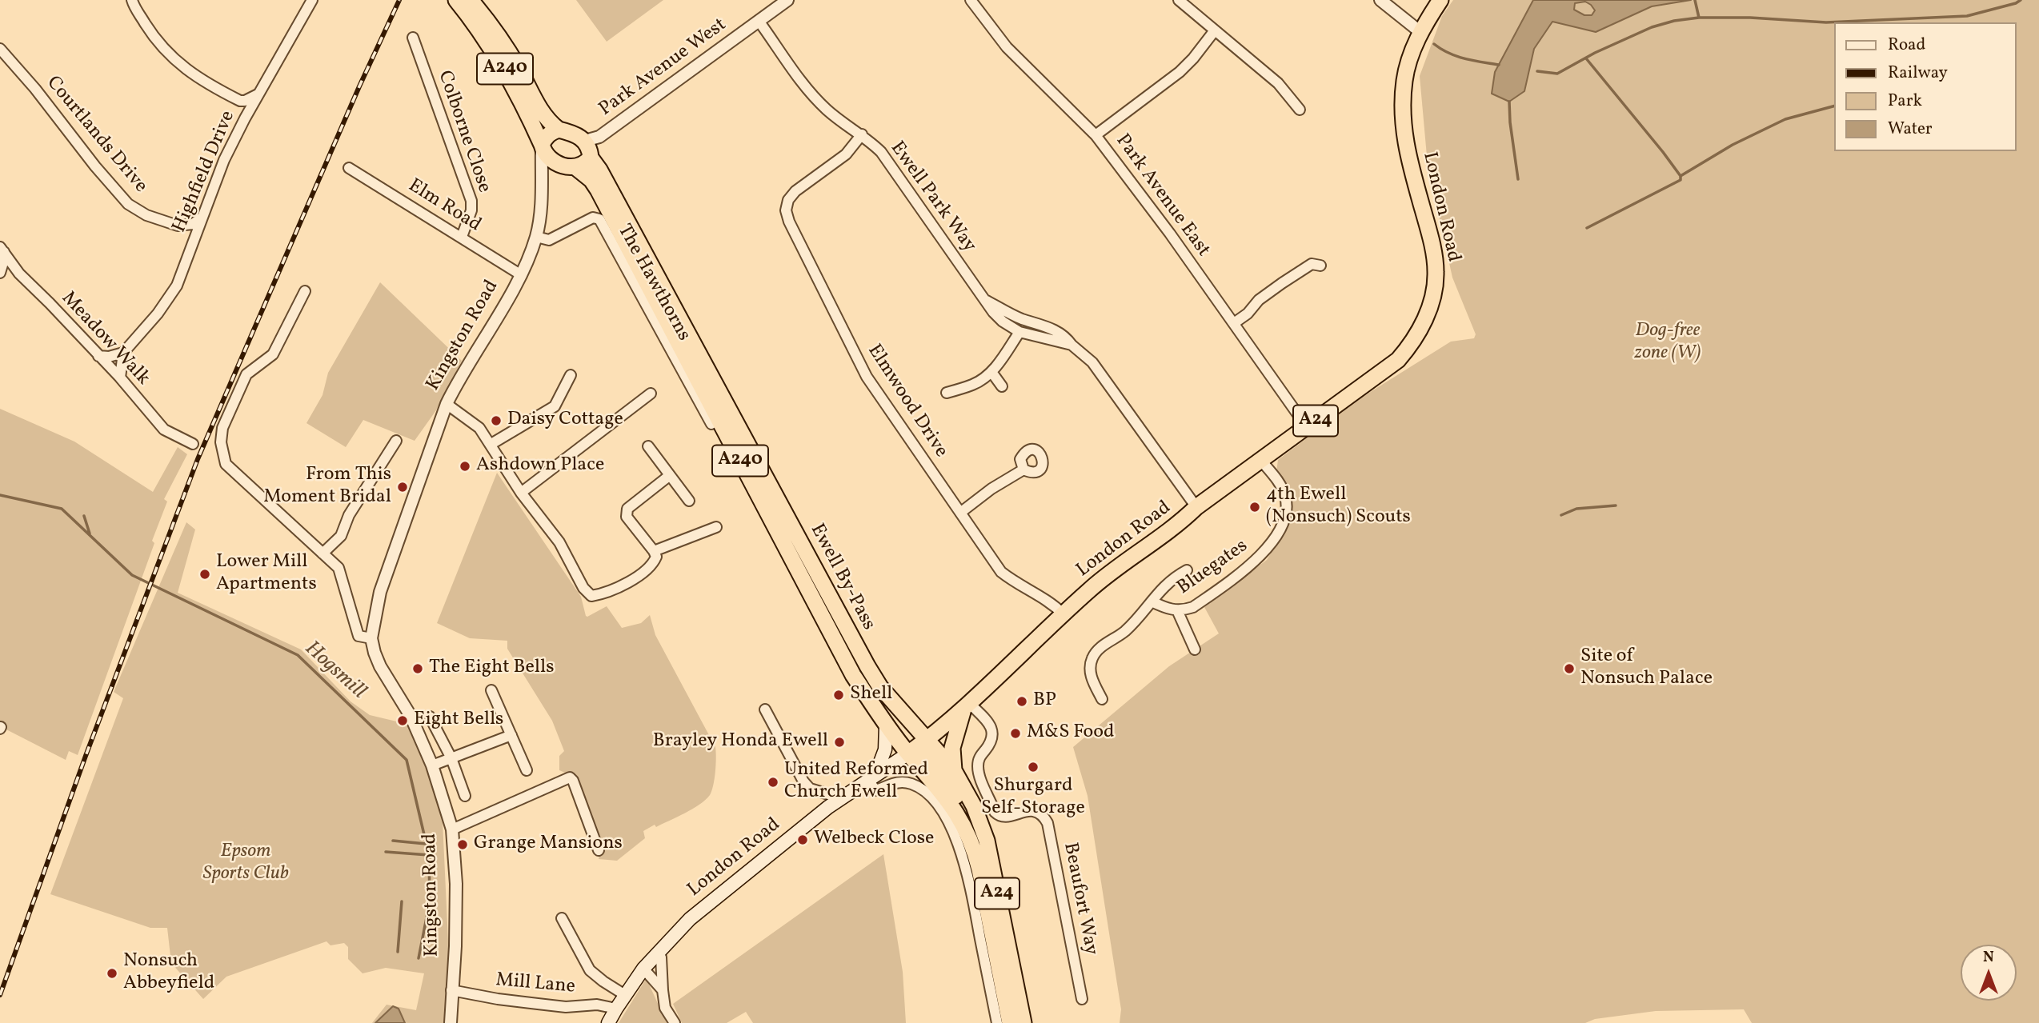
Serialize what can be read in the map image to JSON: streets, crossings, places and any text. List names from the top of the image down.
{
  "streets": {
    "highway": [
      "A240",
      "London Road",
      "Kingston Road",
      "A24",
      "Ewell By-Pass"
    ],
    "street": [
      "Park Avenue West",
      "Colborne Close",
      "Courtlands Drive",
      "Highfield Drive",
      "Park Avenue East",
      "Ewell Park Way",
      "Elm Road",
      "The Hawthorns",
      "Meadow Walk",
      "Elmwood Drive",
      "Bluegates",
      "Beaufort Way",
      "Mill Lane"
    ]
  },
  "crossings": [
    ["Park Avenue West", "A240"],
    ["Park Avenue West", "Ewell Park Way"],
    ["Park Avenue West", "Kingston Road"],
    ["Park Avenue West", "Ewell By-Pass"],
    ["A240", "Kingston Road"],
    ["A240", "Ewell By-Pass"],
    ["Colborne Close", "Elm Road"],
    ["Park Avenue East", "London Road"],
    ["Ewell Park Way", "London Road"],
    ["Ewell Park Way", "Elmwood Drive"],
    ["Elm Road", "Kingston Road"],
    ["London Road", "Elmwood Drive"],
    ["London Road", "Bluegates"],
    ["London Road", "Ewell By-Pass"],
    ["London Road", "Beaufort Way"],
    ["London Road", "Mill Lane"],
    ["The Hawthorns", "Kingston Road"],
    ["Kingston Road", "Ewell By-Pass"],
    ["Kingston Road", "Mill Lane"]
  ],
  "water": ["Hogsmill"],
  "parks": ["Dog-free zone (W)", "Epsom Sports Club"],
  "places": [
    "Daisy Cottage",
    "Ashdown Place",
    "From This Moment Bridal",
    "4th Ewell (Nonsuch) Scouts",
    "Lower Mill Apartments",
    "The Eight Bells",
    "Site of Nonsuch Palace",
    "Shell",
    "BP",
    "Eight Bells",
    "M&S Food",
    "Brayley Honda Ewell",
    "Shurgard Self-Storage",
    "United Reformed Church Ewell",
    "Welbeck Close",
    "Grange Mansions",
    "Nonsuch Abbeyfield"
  ],
  "legend": [
    "Road",
    "Railway",
    "Park",
    "Water"
  ],
  "north": "top"
}
